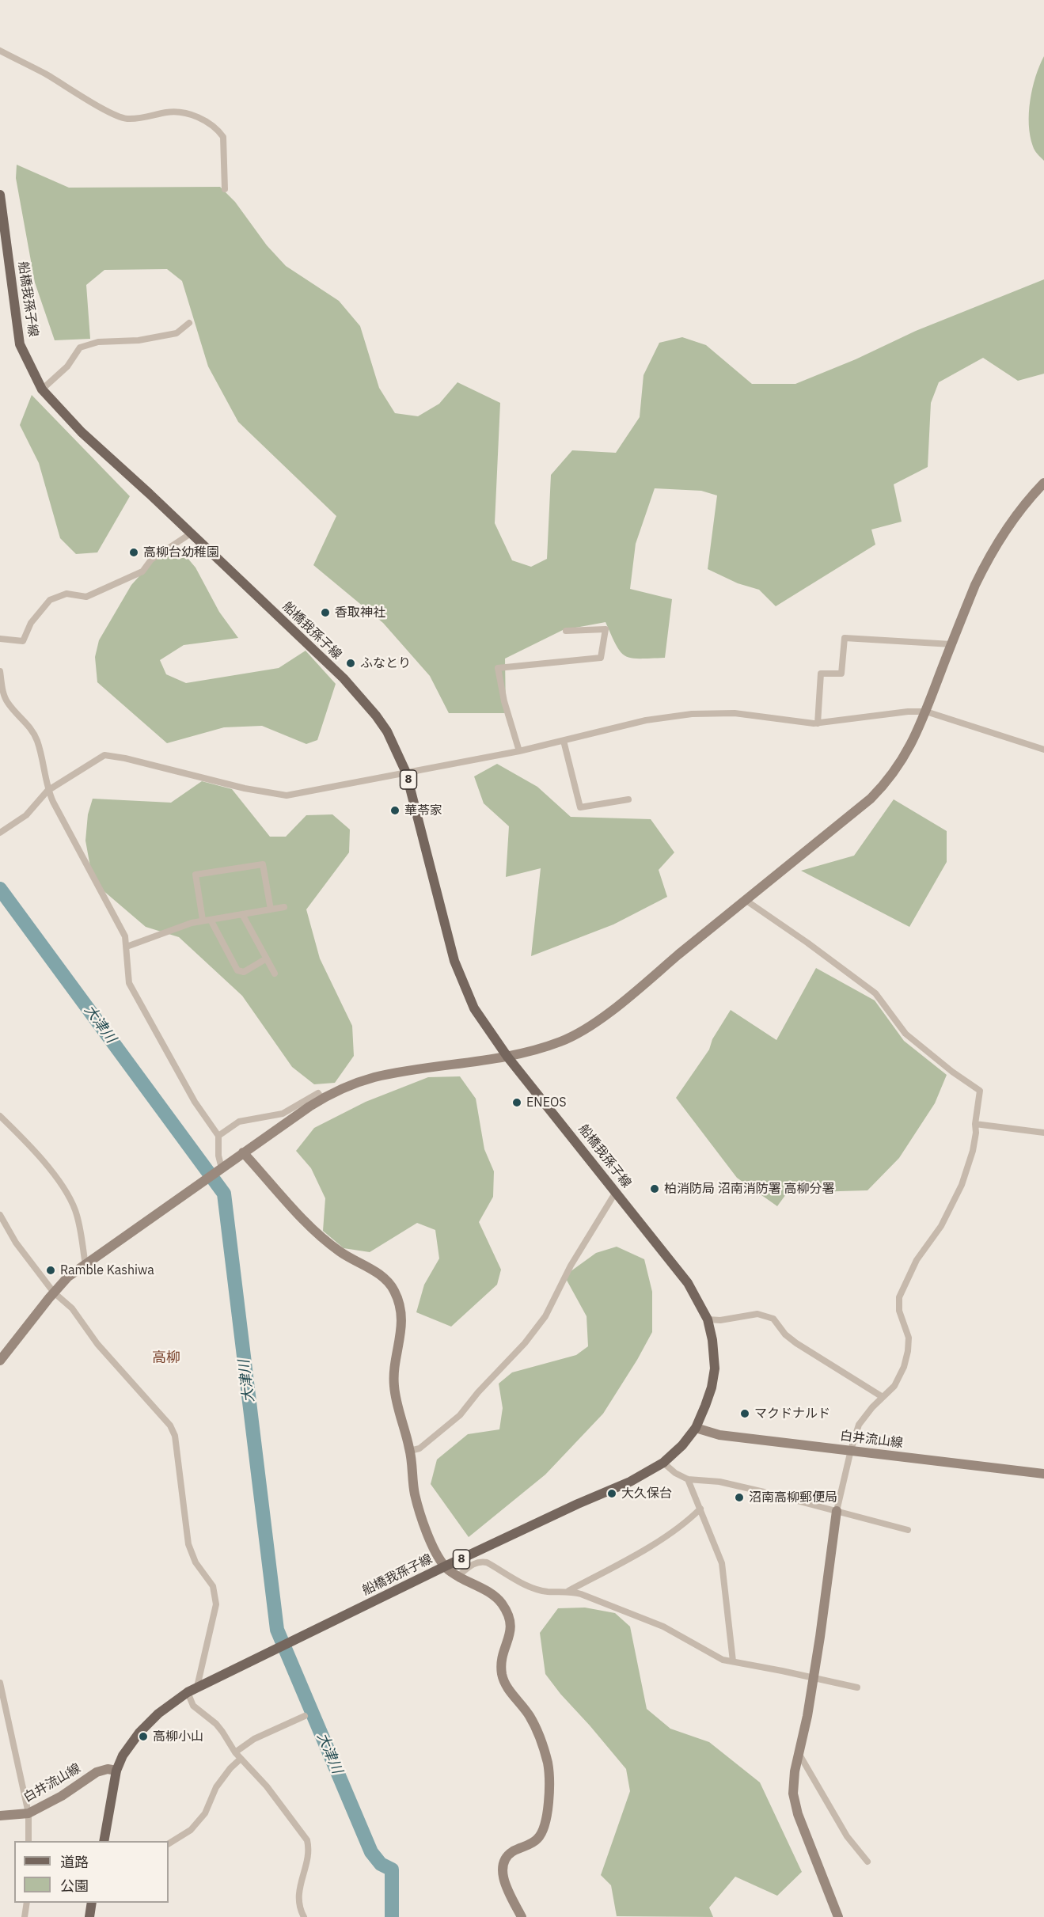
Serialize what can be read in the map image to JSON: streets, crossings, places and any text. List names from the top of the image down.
{
  "streets": {
    "main road": ["船橋我孫子線", "8"],
    "street": ["白井流山線"]
  },
  "crossings": [
    ["船橋我孫子線", "白井流山線"]
  ],
  "districts": ["高柳"],
  "water": ["大津川"],
  "places": [
    "高柳台幼稚園",
    "香取神社",
    "ふなとり",
    "華苓家",
    "ENEOS",
    "柏消防局 沼南消防署 高柳分署",
    "Ramble Kashiwa",
    "マクドナルド",
    "大久保台",
    "沼南高柳郵便局",
    "高柳小山"
  ],
  "legend": ["道路", "公園"]
}
